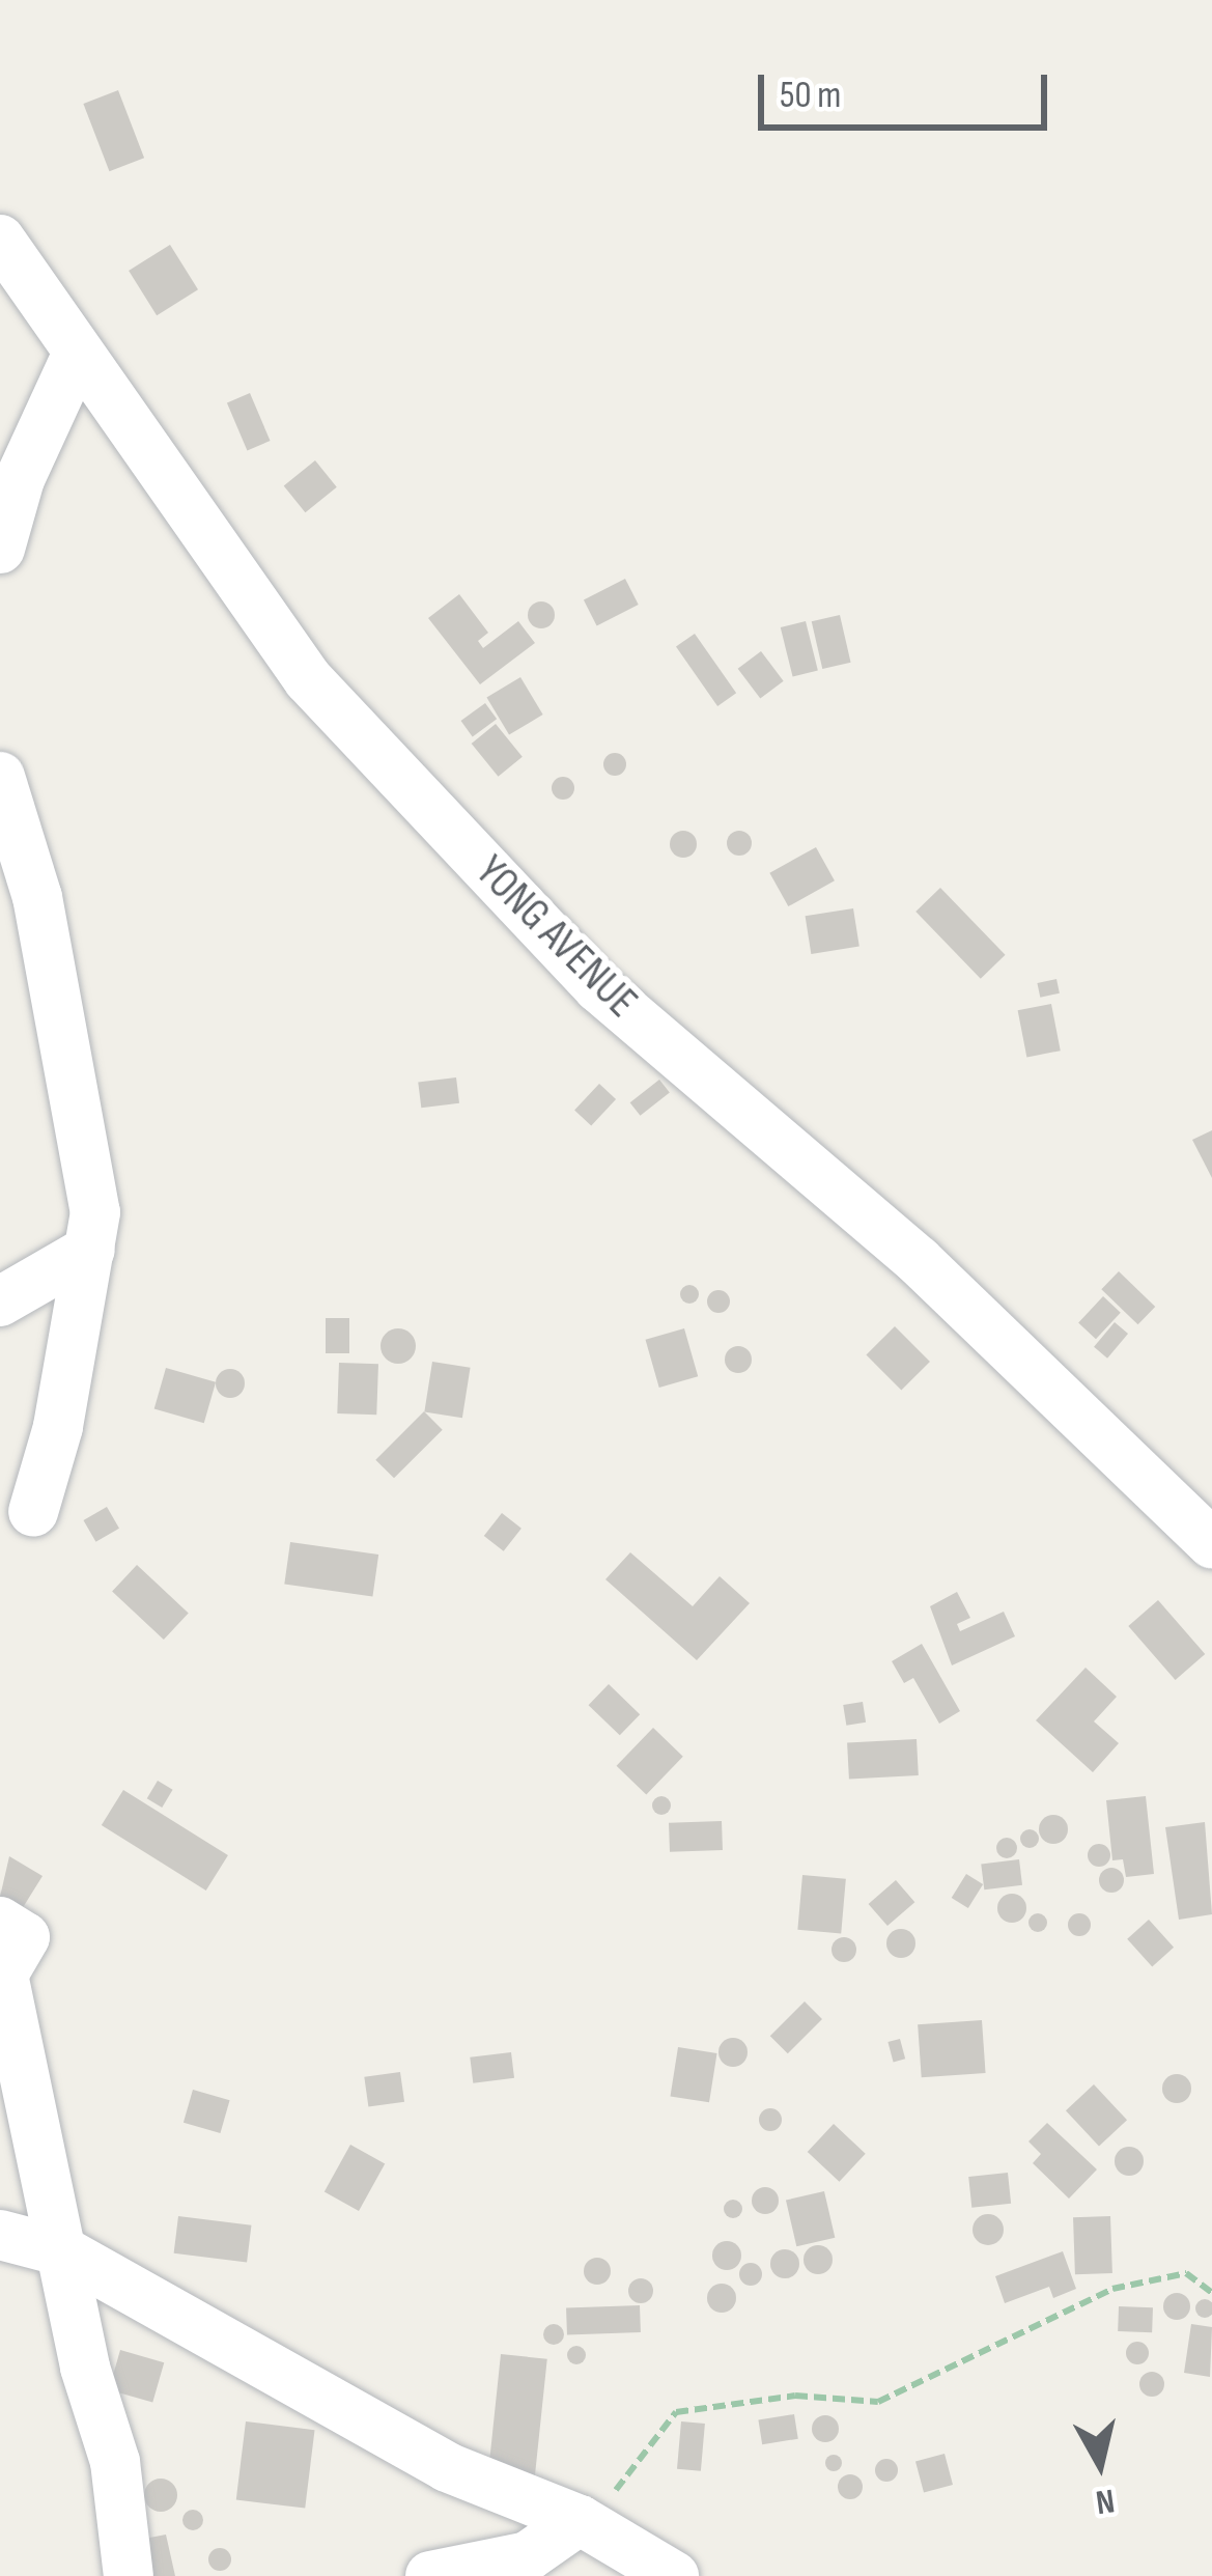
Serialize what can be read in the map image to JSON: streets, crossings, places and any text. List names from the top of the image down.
{
  "streets": {
    "street": ["YONG AVENUE"]
  },
  "scale_bar": "50 m",
  "north": "bottom"
}
